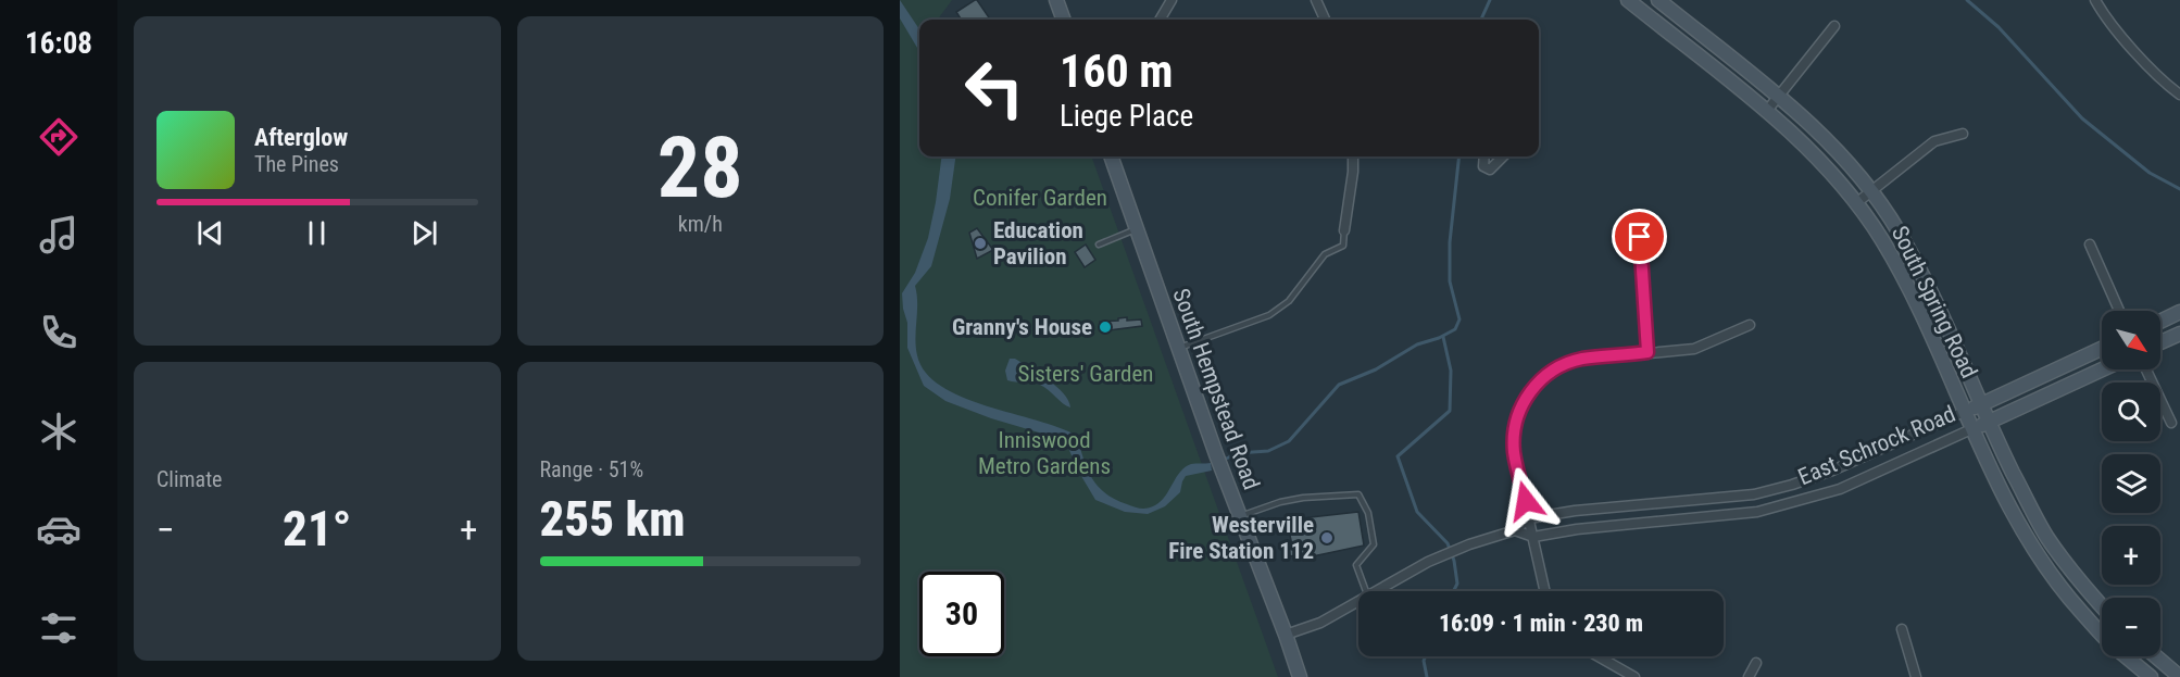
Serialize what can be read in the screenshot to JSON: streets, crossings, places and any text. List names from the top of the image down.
{
  "streets": {
    "main road": ["South Spring Road", "South Hempstead Road", "East Schrock Road"]
  },
  "crossings": [
    ["South Spring Road", "East Schrock Road"]
  ],
  "parks": ["Conifer Garden", "Sisters' Garden", "Inniswood Metro Gardens"],
  "places": ["Education Pavilion", "Granny's House", "Westerville Fire Station 112"],
  "north": "bottom right",
  "page": {
    "tabs": "16:08",
    "tile": [
      ["28", "km/h"],
      "Climate",
      ["Range · 51%", "255 km"]
    ],
    "turn": ["160 m", "Liege Place"],
    "song": ["Afterglow", "The Pines"],
    "map_buttons": ["+", "−"],
    "heat": ["−", "21°", "+"],
    "limit": "30",
    "trip": "16:09 · 1 min · 230 m"
  }
}
